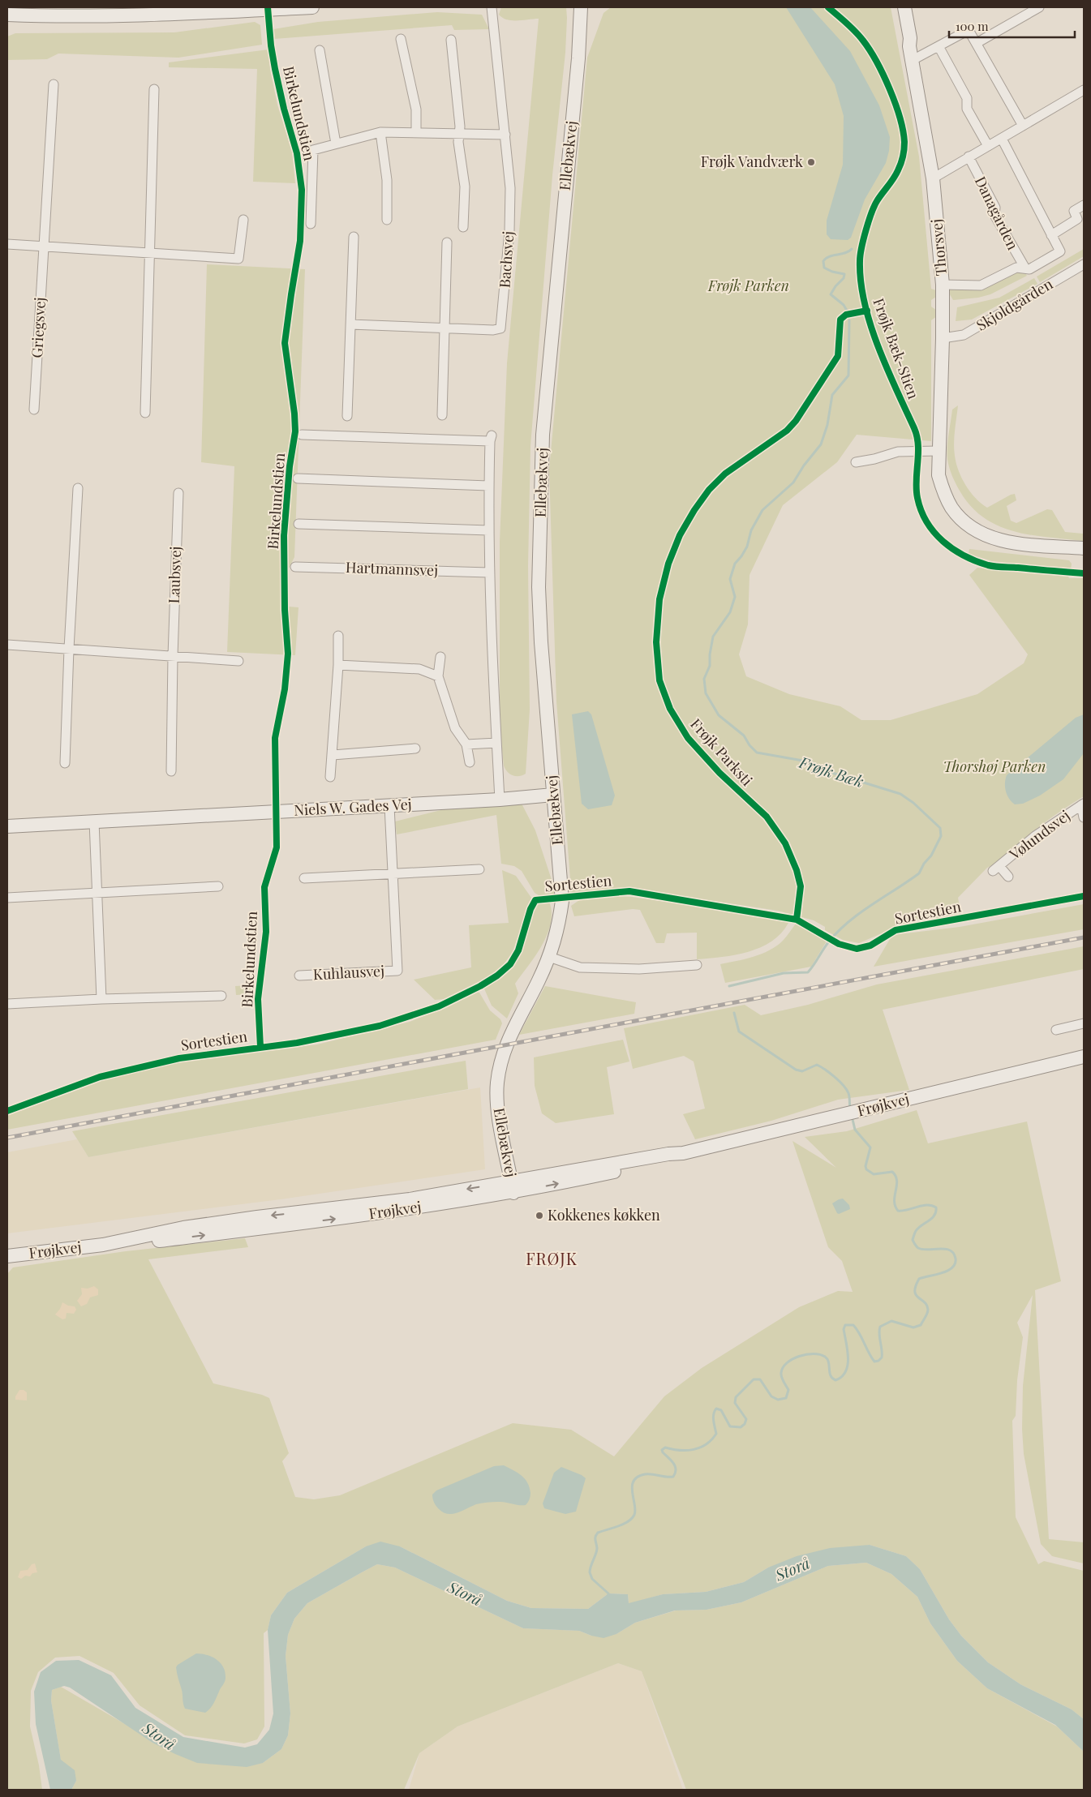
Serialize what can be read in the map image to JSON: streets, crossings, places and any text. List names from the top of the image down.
{
  "streets": {
    "street": [
      "Ellebækvej",
      "Danagården",
      "Thorsvej",
      "Bachsvej",
      "Skjoldgården",
      "Griegsvej",
      "Hartmannsvej",
      "Laubsvej",
      "Niels W. Gades Vej",
      "Vølundsvej",
      "Kuhlausvej",
      "Frøjkvej"
    ],
    "cycle path": ["Birkelundstien", "Frøjk Bæk-Stien", "Sortestien"]
  },
  "crossings": [
    ["Ellebækvej", "Niels W. Gades Vej"],
    ["Ellebækvej", "Frøjkvej"],
    ["Danagården", "Thorsvej"],
    ["Thorsvej", "Skjoldgården"],
    ["Niels W. Gades Vej", "Kuhlausvej"]
  ],
  "districts": ["FRØJK"],
  "water": ["Frøjk Bæk", "Storå"],
  "parks": ["Frøjk Parken", "Thorshøj Parken"],
  "places": ["Frøjk Vandværk", "Kokkenes køkken"],
  "scale_bar": "100 m"
}
